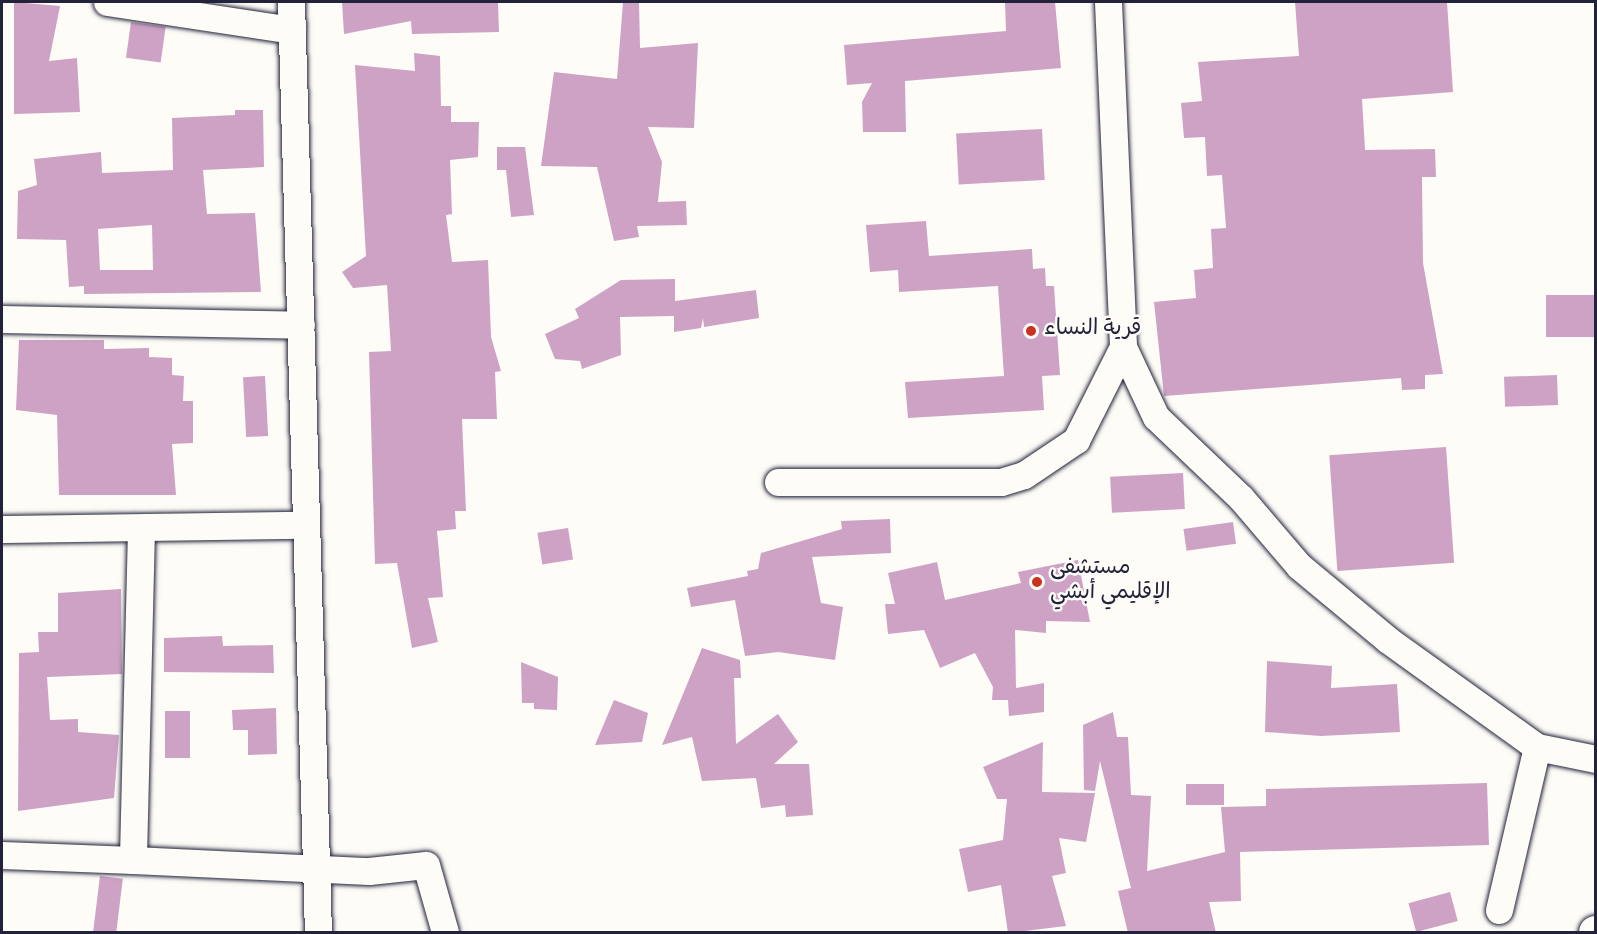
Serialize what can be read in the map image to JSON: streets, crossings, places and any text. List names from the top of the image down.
{
  "places": ["قرية النساء", "مستشفى الإقليمي أبشي"]
}
